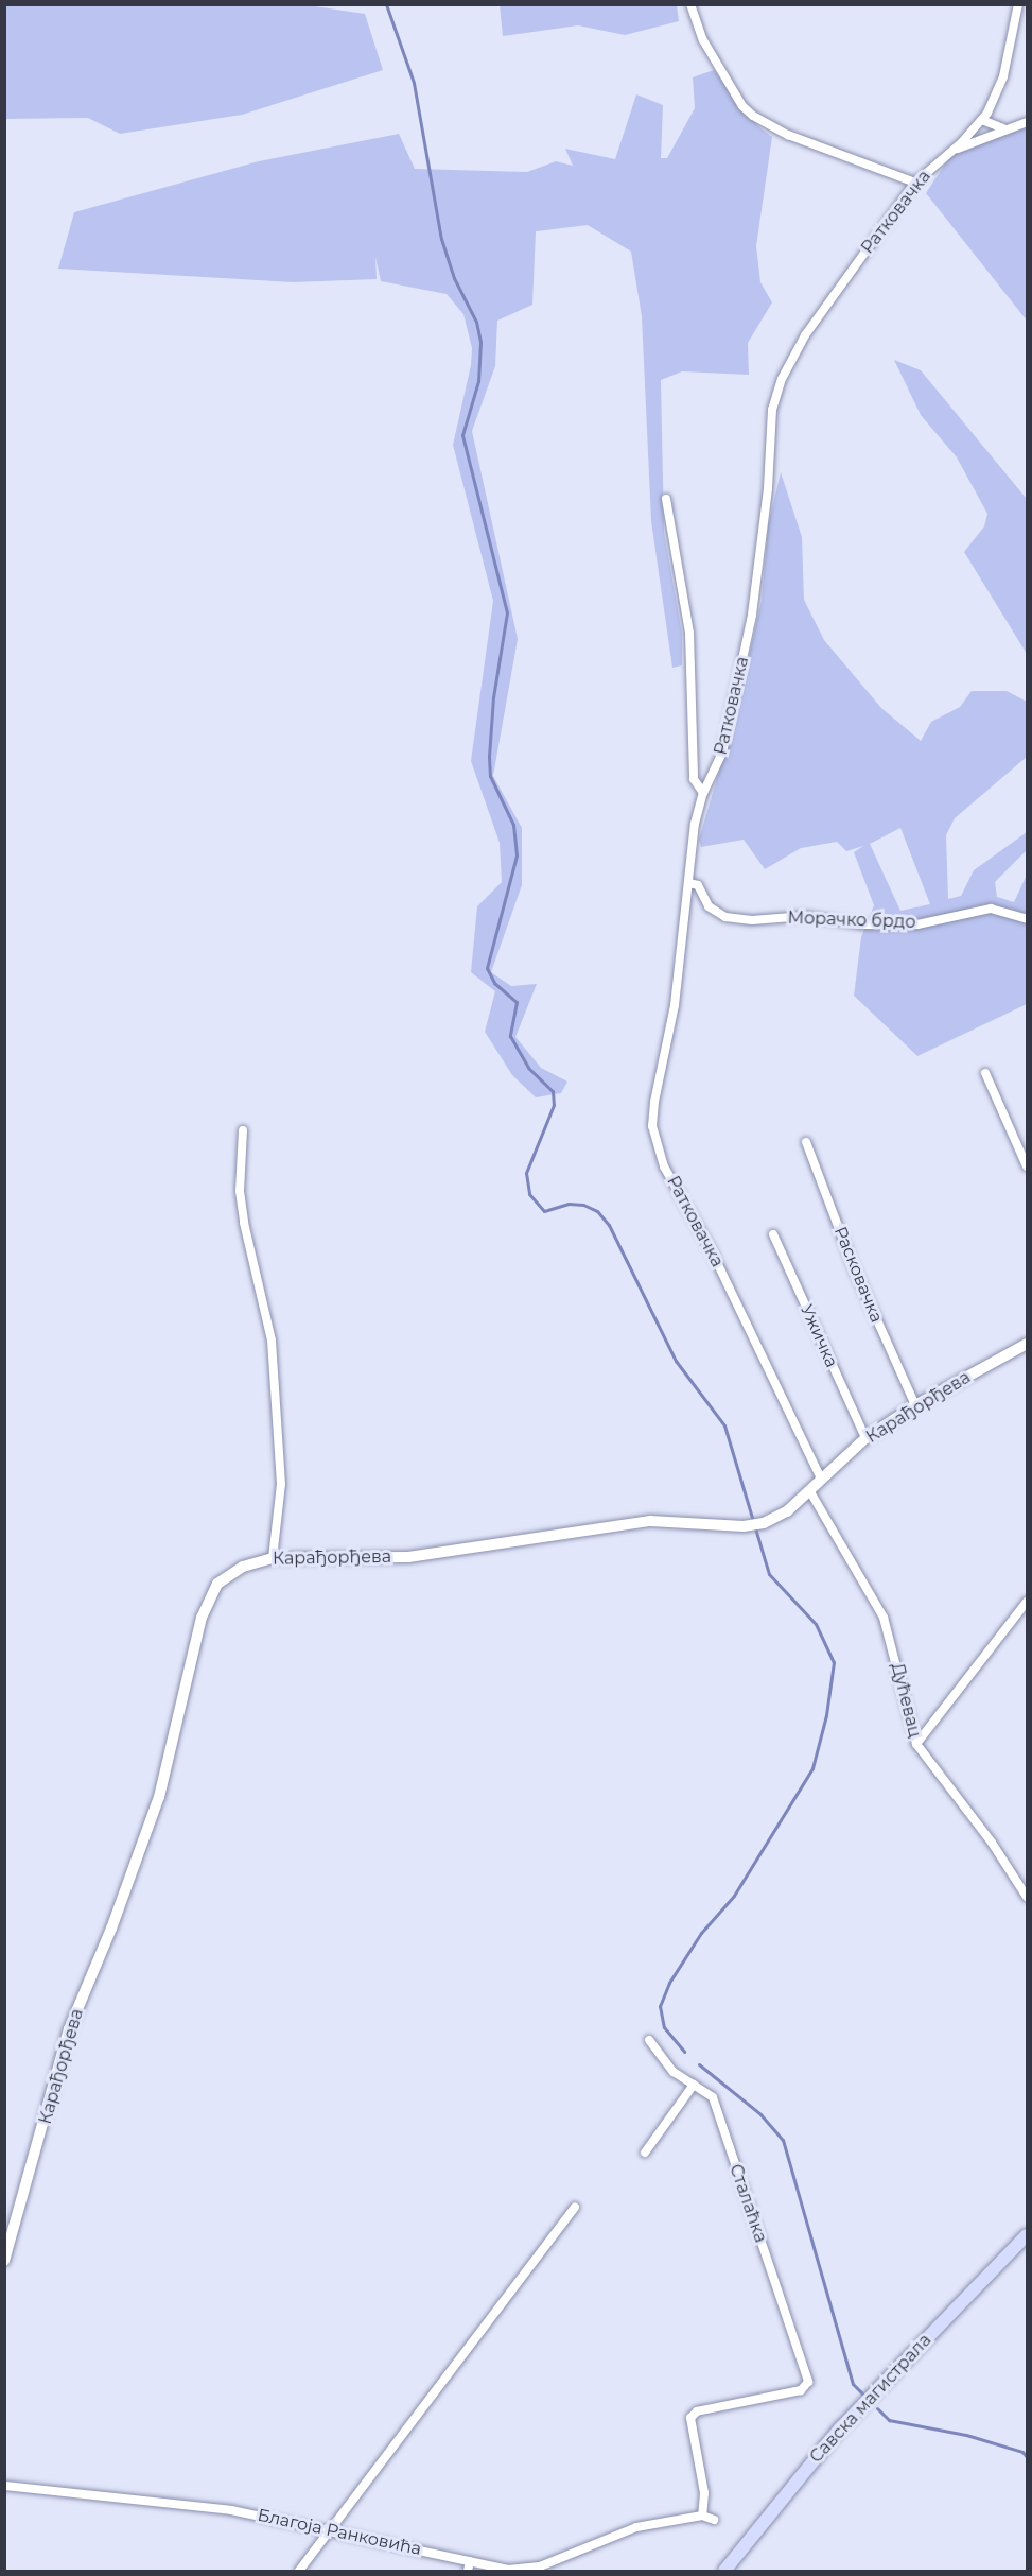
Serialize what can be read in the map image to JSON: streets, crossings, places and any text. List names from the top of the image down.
{
  "streets": {
    "main road": ["Савска магистрала"],
    "street": [
      "Ратковачка",
      "Морачко брдо",
      "Расковачка",
      "Ужичка",
      "Карађорђева",
      "Дућевац",
      "Сталаћка",
      "Благоја Ранковића"
    ]
  },
  "crossings": [
    ["Ратковачка", "Морачко брдо"],
    ["Ратковачка", "Карађорђева"],
    ["Расковачка", "Карађорђева"],
    ["Ужичка", "Карађорђева"],
    ["Карађорђева", "Дућевац"],
    ["Сталаћка", "Благоја Ранковића"]
  ]
}
